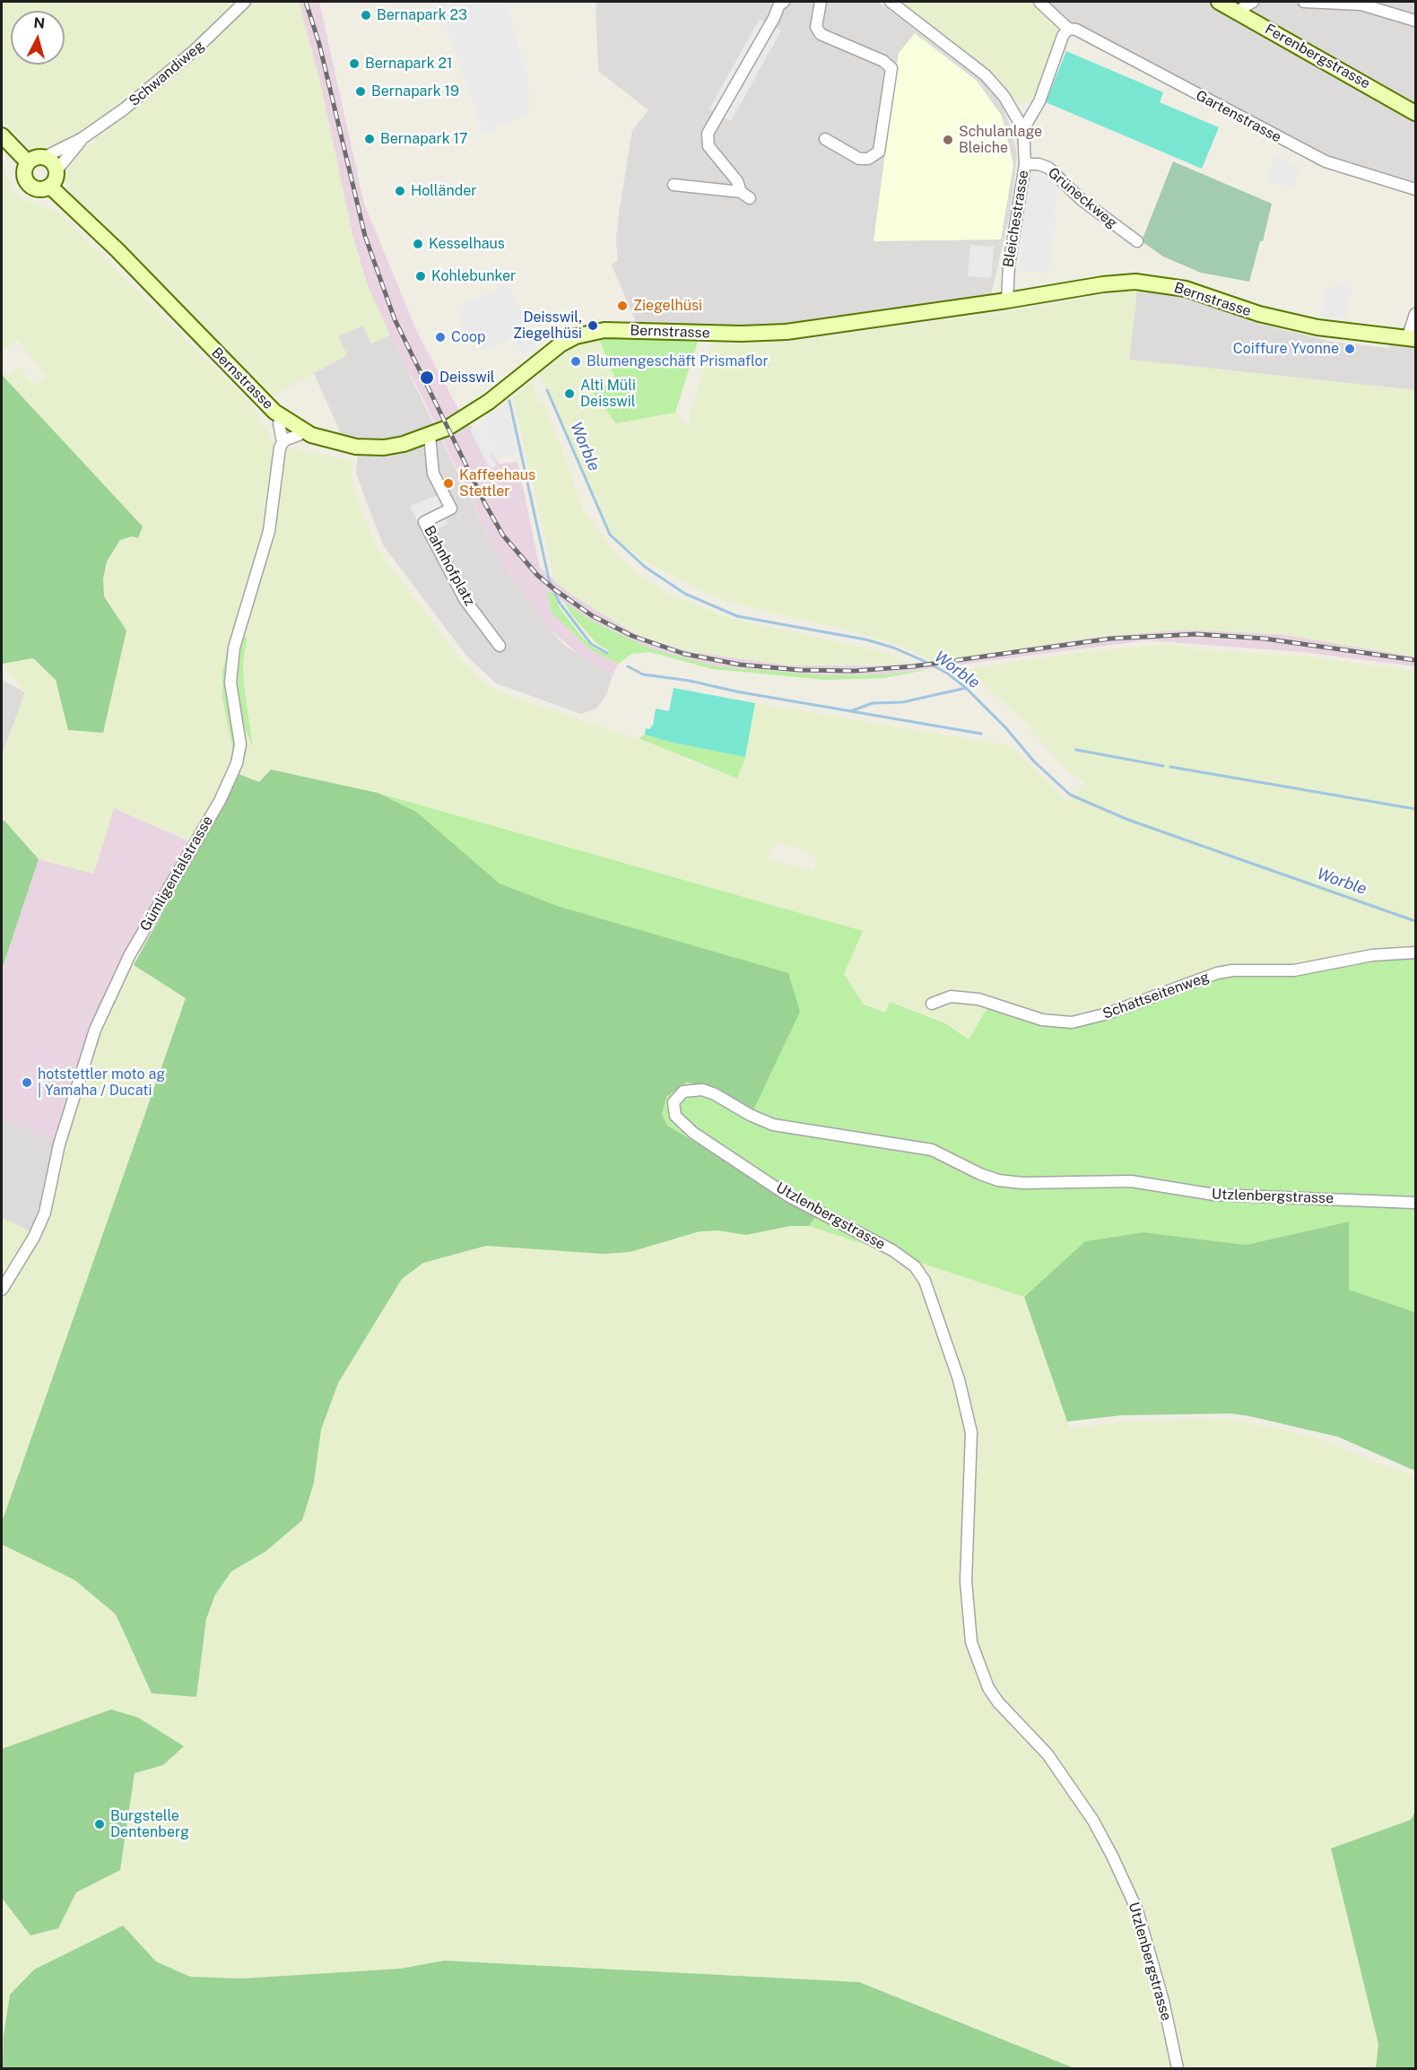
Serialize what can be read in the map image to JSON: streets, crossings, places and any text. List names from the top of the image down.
{
  "streets": {
    "main road": ["Ferenbergstrasse", "Bernstrasse"],
    "street": [
      "Schwandiweg",
      "Gartenstrasse",
      "Grüneckweg",
      "Bleichestrasse",
      "Bahnhofplatz",
      "Gümligentalstrasse",
      "Schattseitenweg",
      "Utzlenbergstrasse"
    ]
  },
  "crossings": [
    ["Schwandiweg", "Bernstrasse"],
    ["Grüneckweg", "Bleichestrasse"],
    ["Bleichestrasse", "Bernstrasse"],
    ["Bernstrasse", "Bahnhofplatz"],
    ["Bernstrasse", "Gümligentalstrasse"]
  ],
  "water": ["Worble"],
  "places": [
    "Bernapark 23",
    "Bernapark 21",
    "Bernapark 19",
    "Bernapark 17",
    "Schulanlage Bleiche",
    "Holländer",
    "Kesselhaus",
    "Kohlebunker",
    "Ziegelhüsi",
    "Deisswil, Ziegelhüsi",
    "Coop",
    "Coiffure Yvonne",
    "Blumengeschäft Prismaflor",
    "Deisswil",
    "Alti Müli Deisswil",
    "Kaffeehaus Stettler",
    "hotstettler moto ag | Yamaha / Ducati",
    "Burgstelle Dentenberg"
  ],
  "north": "top"
}
